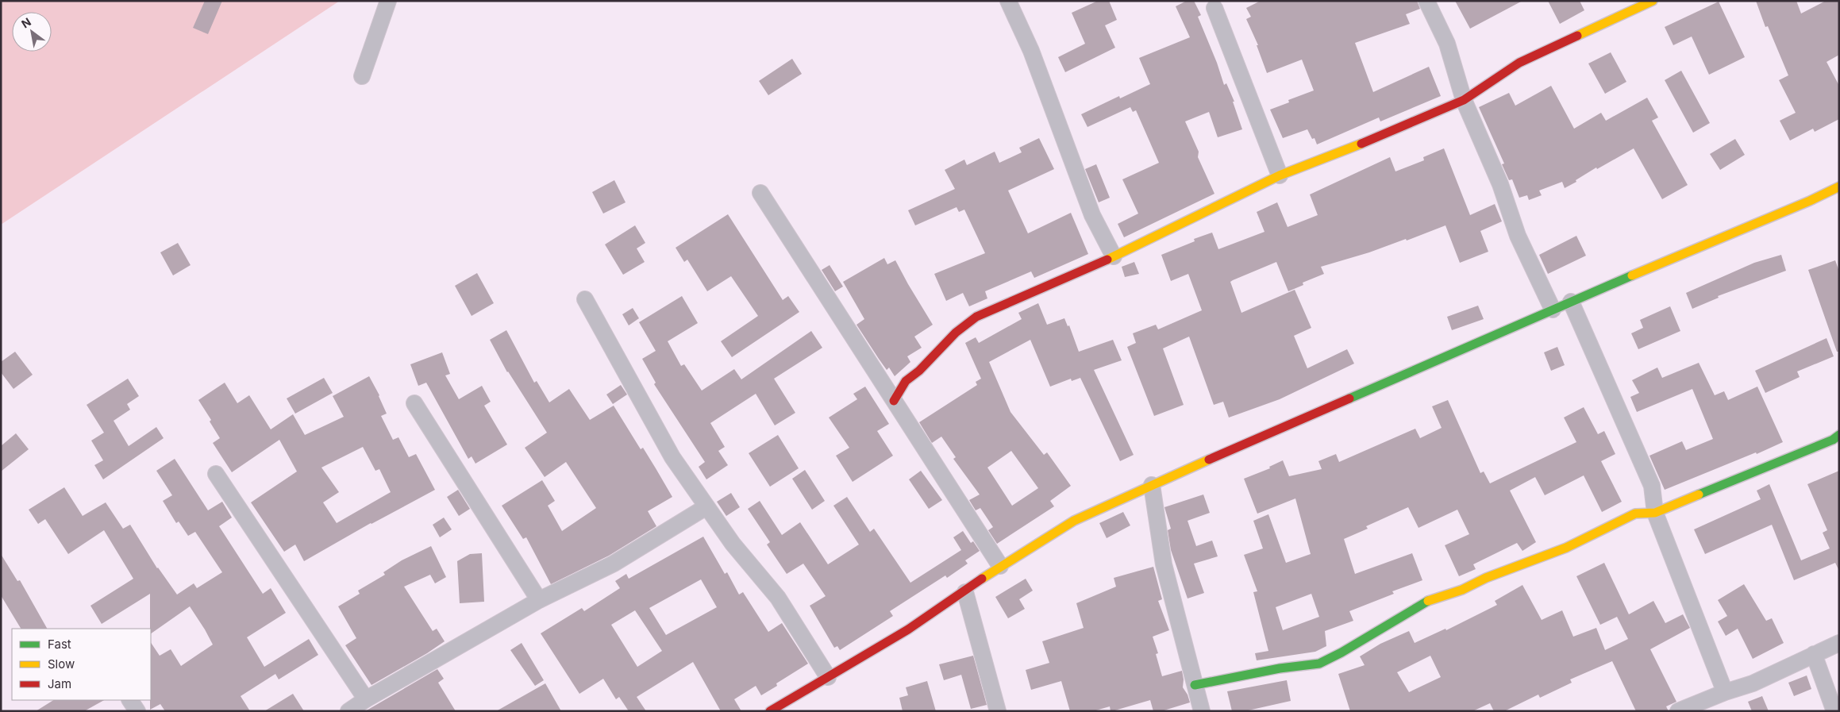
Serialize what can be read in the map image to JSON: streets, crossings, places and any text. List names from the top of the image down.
{
  "legend": ["Fast", "Slow", "Jam"],
  "north": "top left"
}
